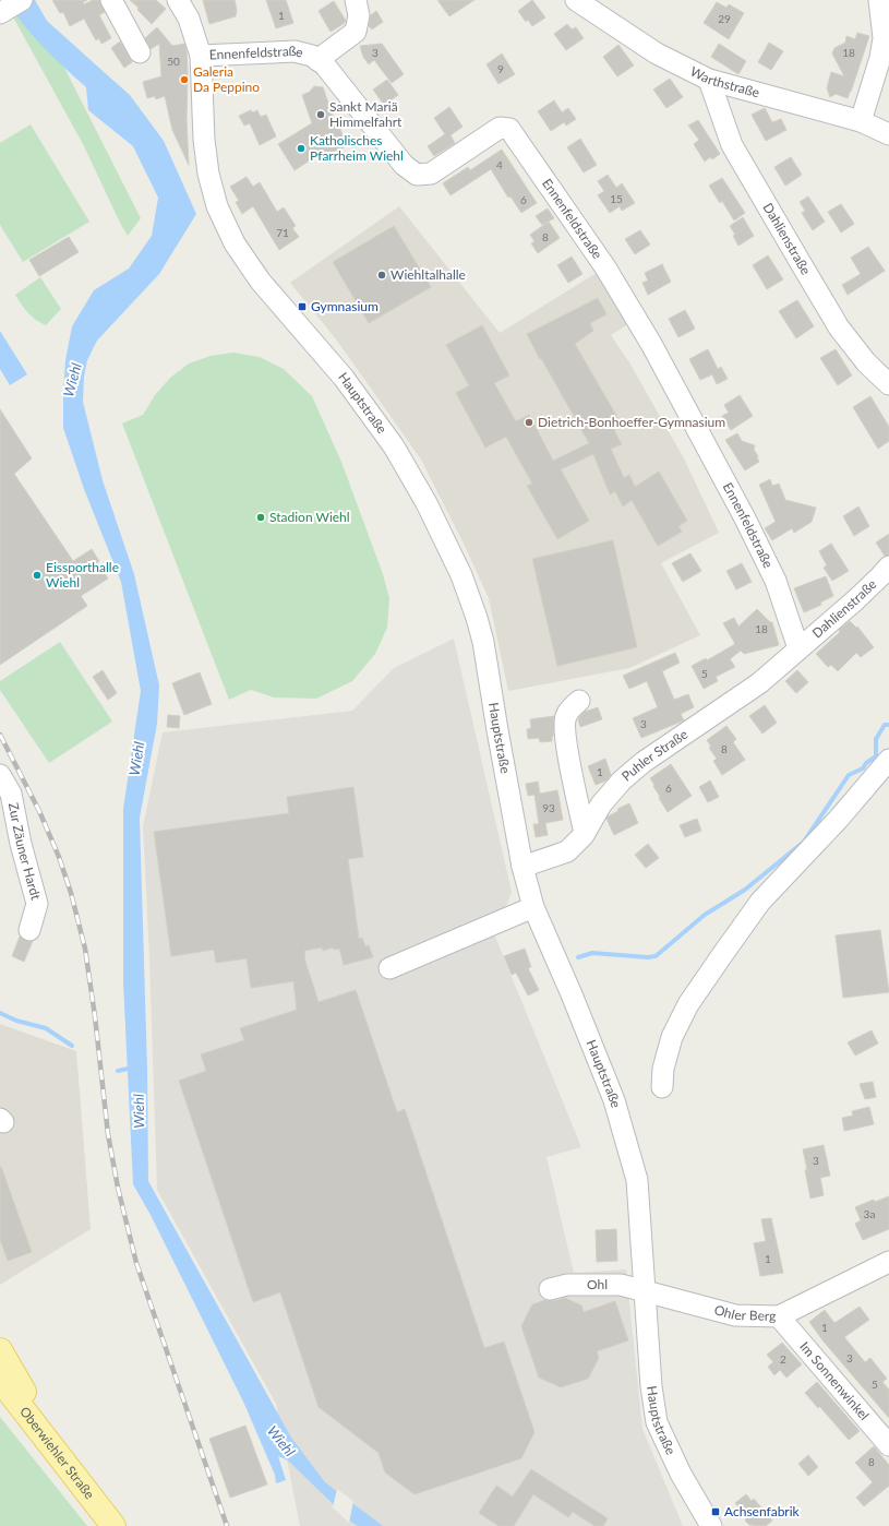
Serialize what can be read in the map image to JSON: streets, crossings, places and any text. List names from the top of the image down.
{
  "streets": {
    "main road": ["Oberwiehler Straße"],
    "street": [
      "Ennenfeldstraße",
      "Warthstraße",
      "Dahlienstraße",
      "Hauptstraße",
      "Puhler Straße",
      "Zur Zäuner Hardt",
      "Ohl",
      "Ohler Berg",
      "Im Sonnenwinkel"
    ]
  },
  "crossings": [
    ["Ennenfeldstraße", "Dahlienstraße"],
    ["Ennenfeldstraße", "Hauptstraße"],
    ["Ennenfeldstraße", "Puhler Straße"],
    ["Warthstraße", "Dahlienstraße"],
    ["Dahlienstraße", "Puhler Straße"],
    ["Hauptstraße", "Puhler Straße"],
    ["Hauptstraße", "Ohl"],
    ["Hauptstraße", "Ohler Berg"],
    ["Ohl", "Ohler Berg"],
    ["Ohler Berg", "Im Sonnenwinkel"]
  ],
  "water": ["Wiehl"],
  "places": {
    "other": [
      "Galeria Da Peppino",
      "Sankt Mariä Himmelfahrt",
      "Katholisches Pfarrheim Wiehl",
      "Wiehltalhalle",
      "Dietrich-Bonhoeffer-Gymnasium",
      "Stadion Wiehl",
      "Eissporthalle Wiehl"
    ],
    "transit": ["Gymnasium", "Achsenfabrik"]
  },
  "house_numbers": [
    "1",
    "29",
    "3",
    "18",
    "50",
    "9",
    "4",
    "15",
    "6",
    "71",
    "8",
    "18",
    "5",
    "3",
    "8",
    "1",
    "6",
    "93",
    "3",
    "3a",
    "1",
    "1",
    "3",
    "2",
    "5",
    "8"
  ]
}
